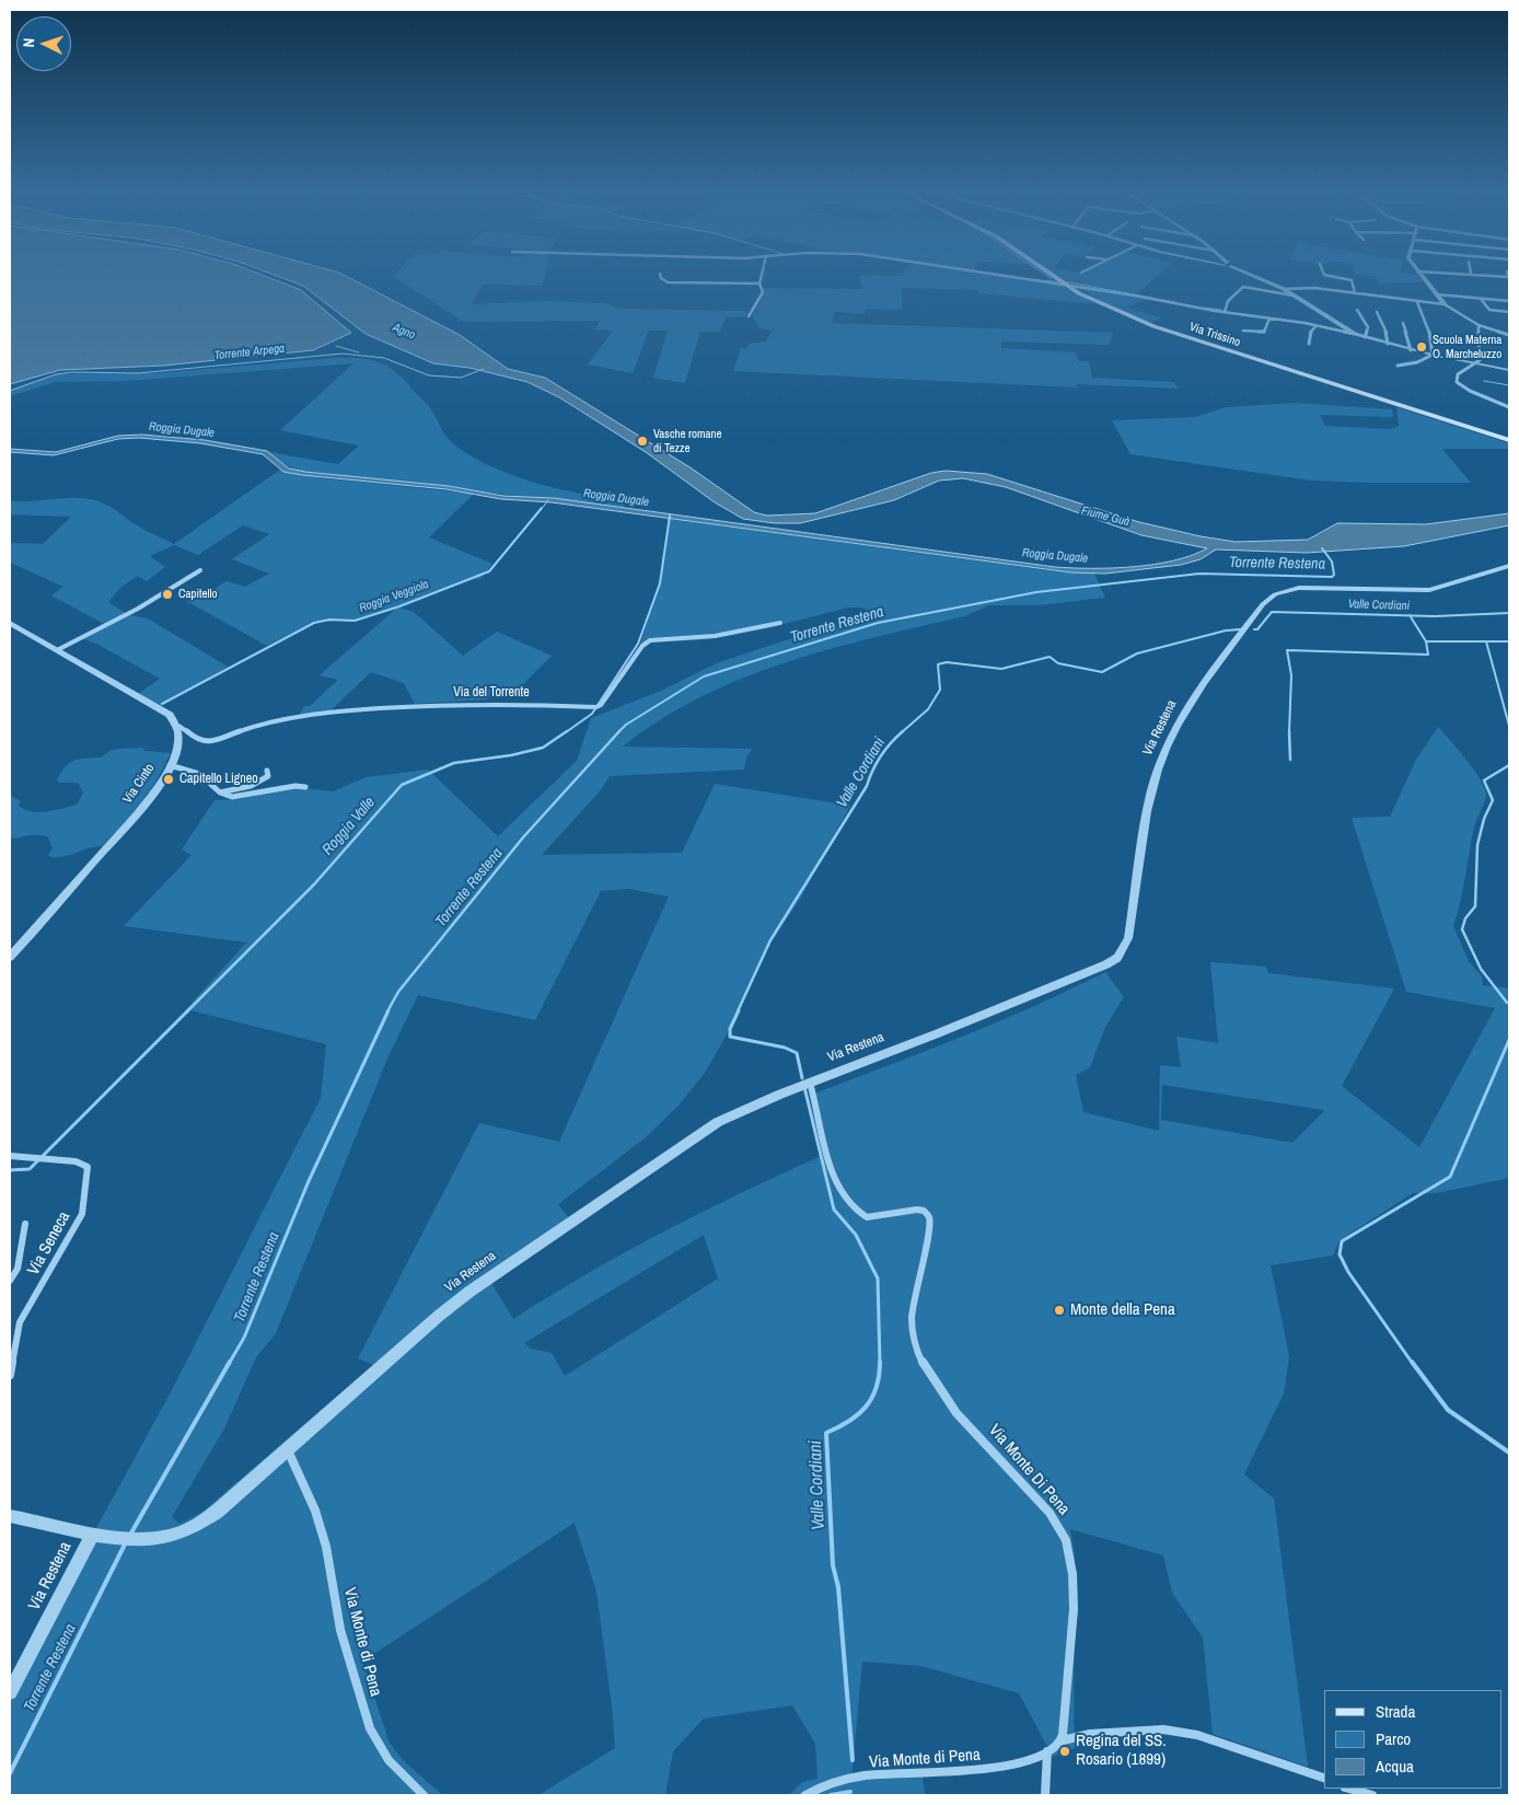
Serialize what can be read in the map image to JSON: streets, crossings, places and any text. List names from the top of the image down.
{
  "streets": {
    "main road": ["Via Trissino"],
    "street": [
      "Via del Torrente",
      "Via Restena",
      "Via Cinto",
      "Via Seneca",
      "Via Monte Di Pena",
      "Via Monte di Pena"
    ]
  },
  "crossings": [
    ["Via del Torrente", "Via Cinto"],
    ["Via Restena", "Via Monte Di Pena"],
    ["Via Restena", "Via Monte di Pena"],
    ["Via Monte Di Pena", "Via Monte di Pena"]
  ],
  "water": [
    "Agno",
    "Torrente Arpega",
    "Roggia Dugale",
    "Fiume Guà",
    "Torrente Restena",
    "Roggia Veggiola",
    "Valle Cordiani",
    "Roggia Valle"
  ],
  "places": [
    "Scuola Materna O. Marcheluzzo",
    "Vasche romane di Tezze",
    "Capitello",
    "Capitello Ligneo",
    "Monte della Pena",
    "Regina del SS. Rosario (1899)"
  ],
  "legend": ["Strada", "Parco", "Acqua"],
  "north": "left"
}
